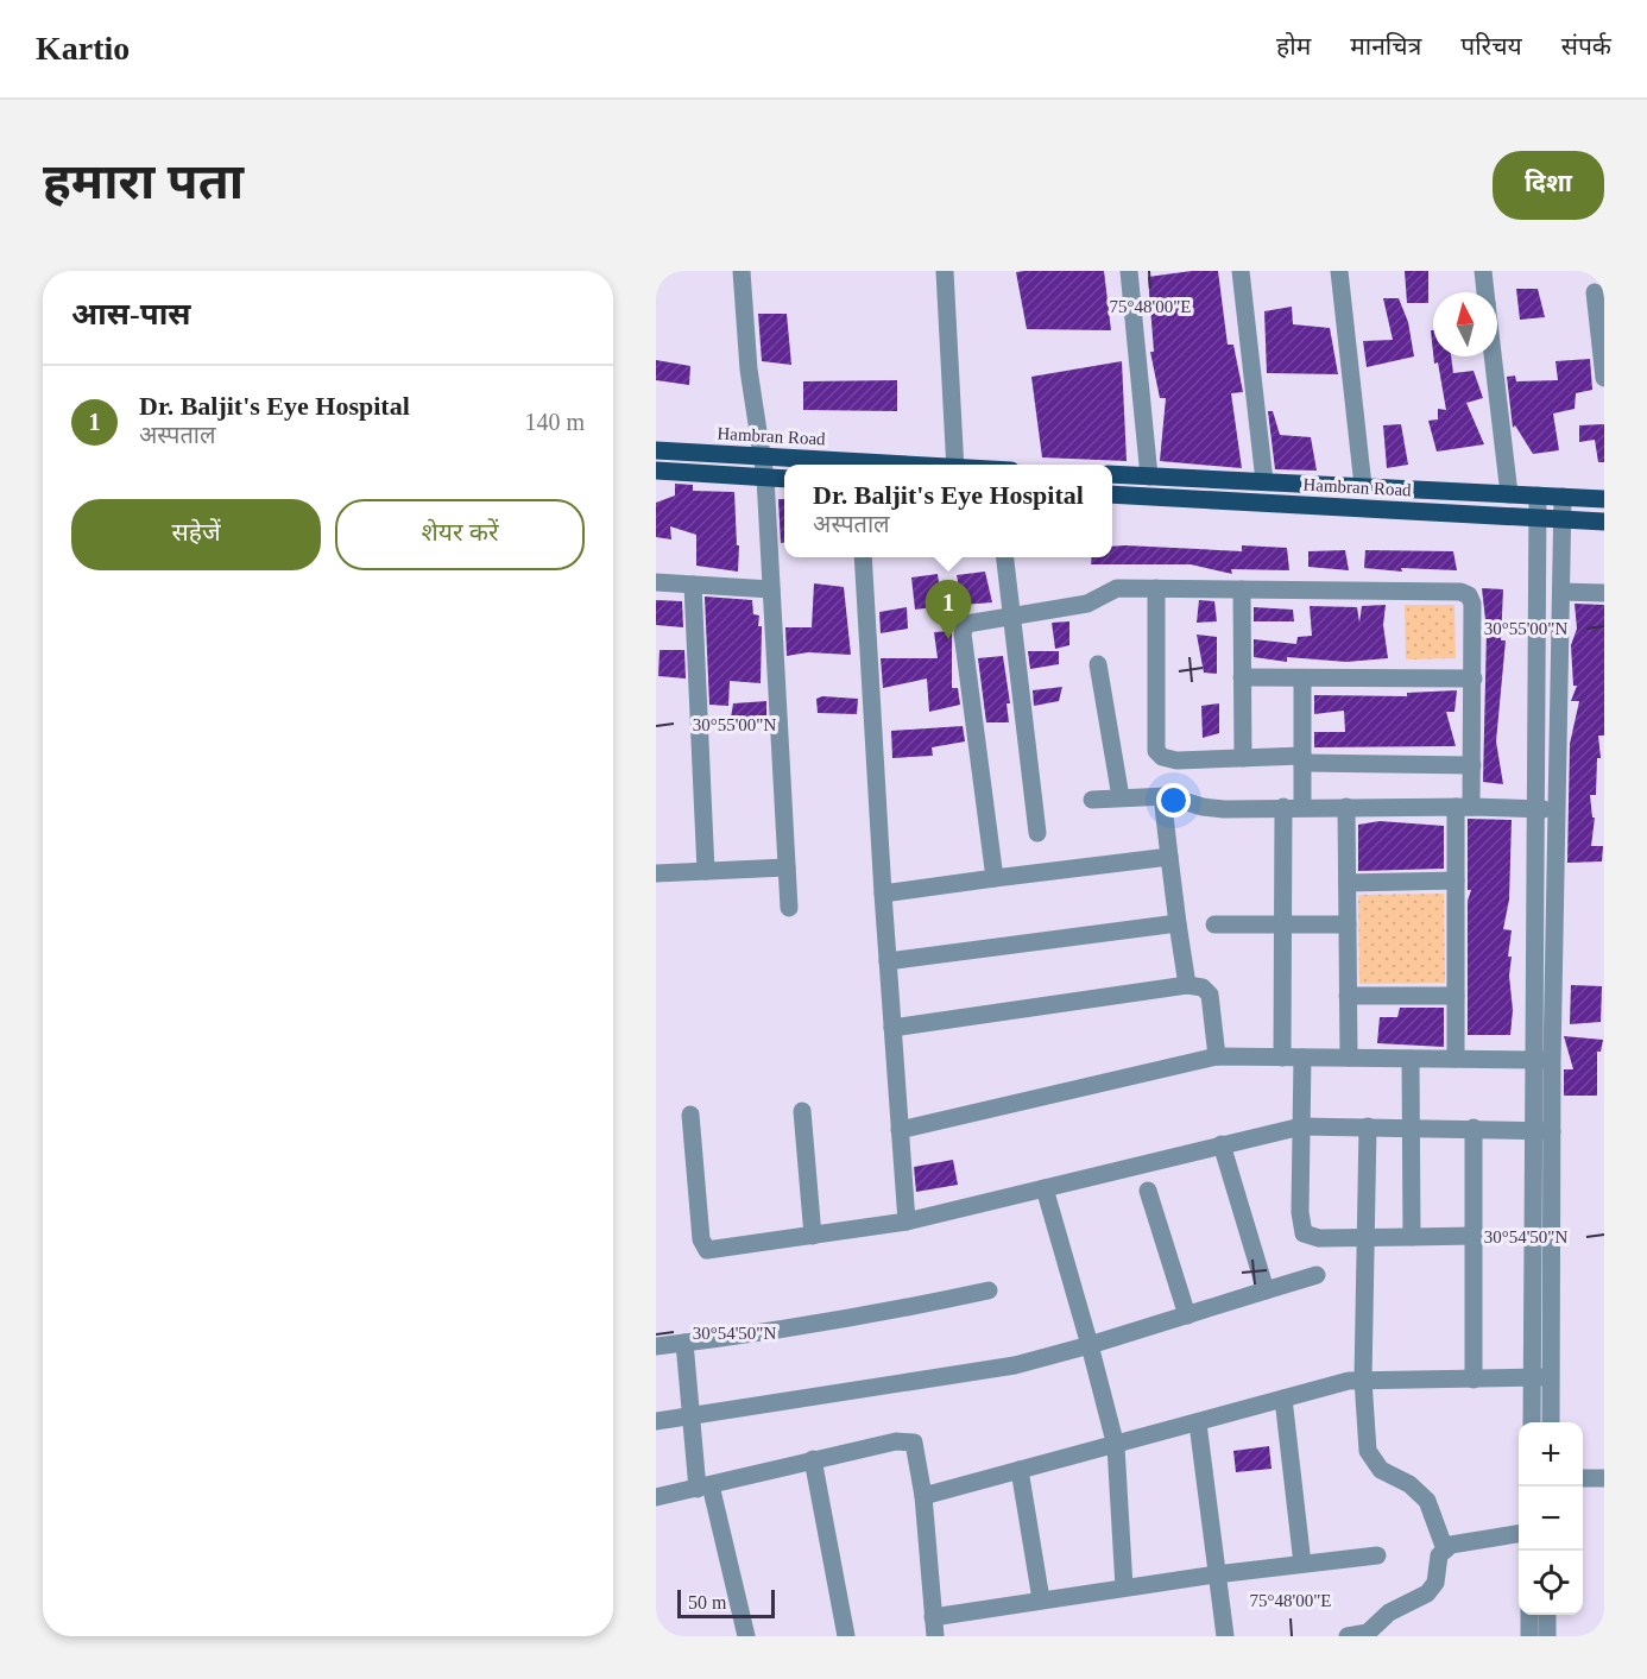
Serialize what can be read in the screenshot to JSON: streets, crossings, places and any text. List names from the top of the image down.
{
  "streets": {
    "main road": ["Hambran Road"]
  },
  "scale_bar": "50 m",
  "north": "top",
  "page": {
    "header": "Kartio",
    "nav": [
      "होम",
      "मानचित्र",
      "परिचय",
      "संपर्क"
    ],
    "buttons": [
      "दिशा",
      ["सहेजें", "शेयर करें"]
    ],
    "title": "हमारा पता",
    "heading": "आस-पास",
    "list": [
      {
        "mark": "1",
        "name": "Dr. Baljit's Eye Hospital",
        "note": "अस्पताल",
        "value": "140 m"
      }
    ],
    "popup": ["Dr. Baljit's Eye Hospital", "अस्पताल"],
    "pins": "1",
    "map_buttons": ["+", "−"],
    "scale": "50 m"
  },
  "coordinates": ["75°48'00\"E", "30°55'00\"N", "30°54'50\"N"]
}
